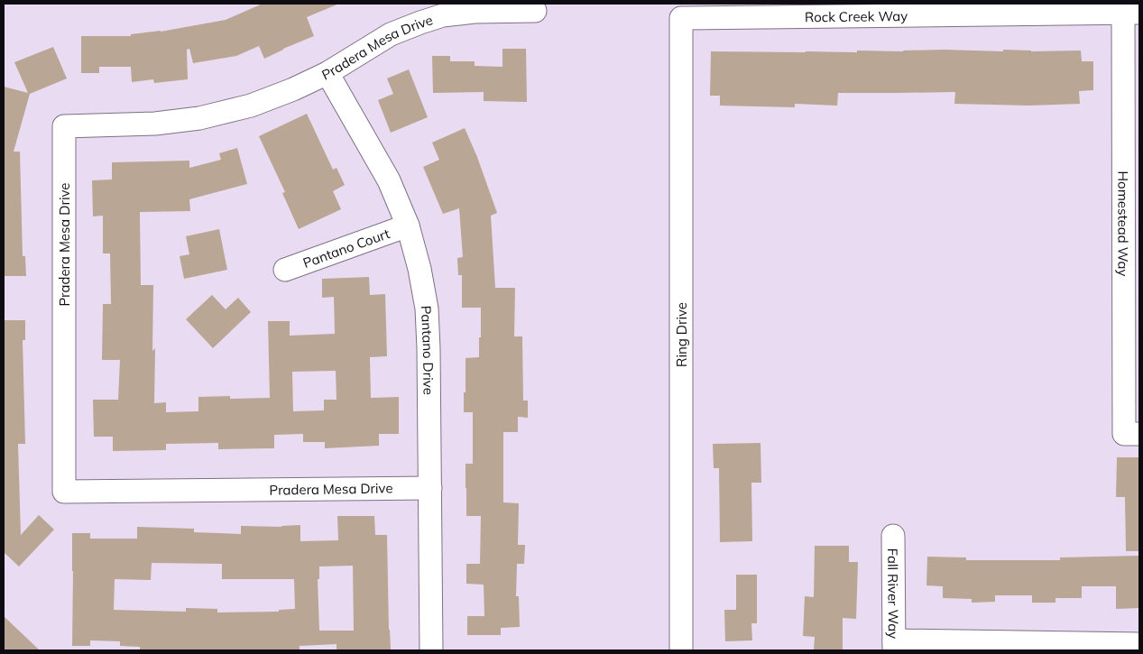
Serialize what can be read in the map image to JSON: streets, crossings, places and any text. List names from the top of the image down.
{
  "streets": {
    "street": [
      "Rock Creek Way",
      "Pradera Mesa Drive",
      "Homestead Way",
      "Pantano Court",
      "Ring Drive",
      "Pantano Drive",
      "Fall River Way"
    ]
  },
  "crossings": [
    ["Rock Creek Way", "Homestead Way"],
    ["Rock Creek Way", "Ring Drive"],
    ["Pradera Mesa Drive", "Pantano Drive"],
    ["Pantano Court", "Pantano Drive"]
  ]
}
